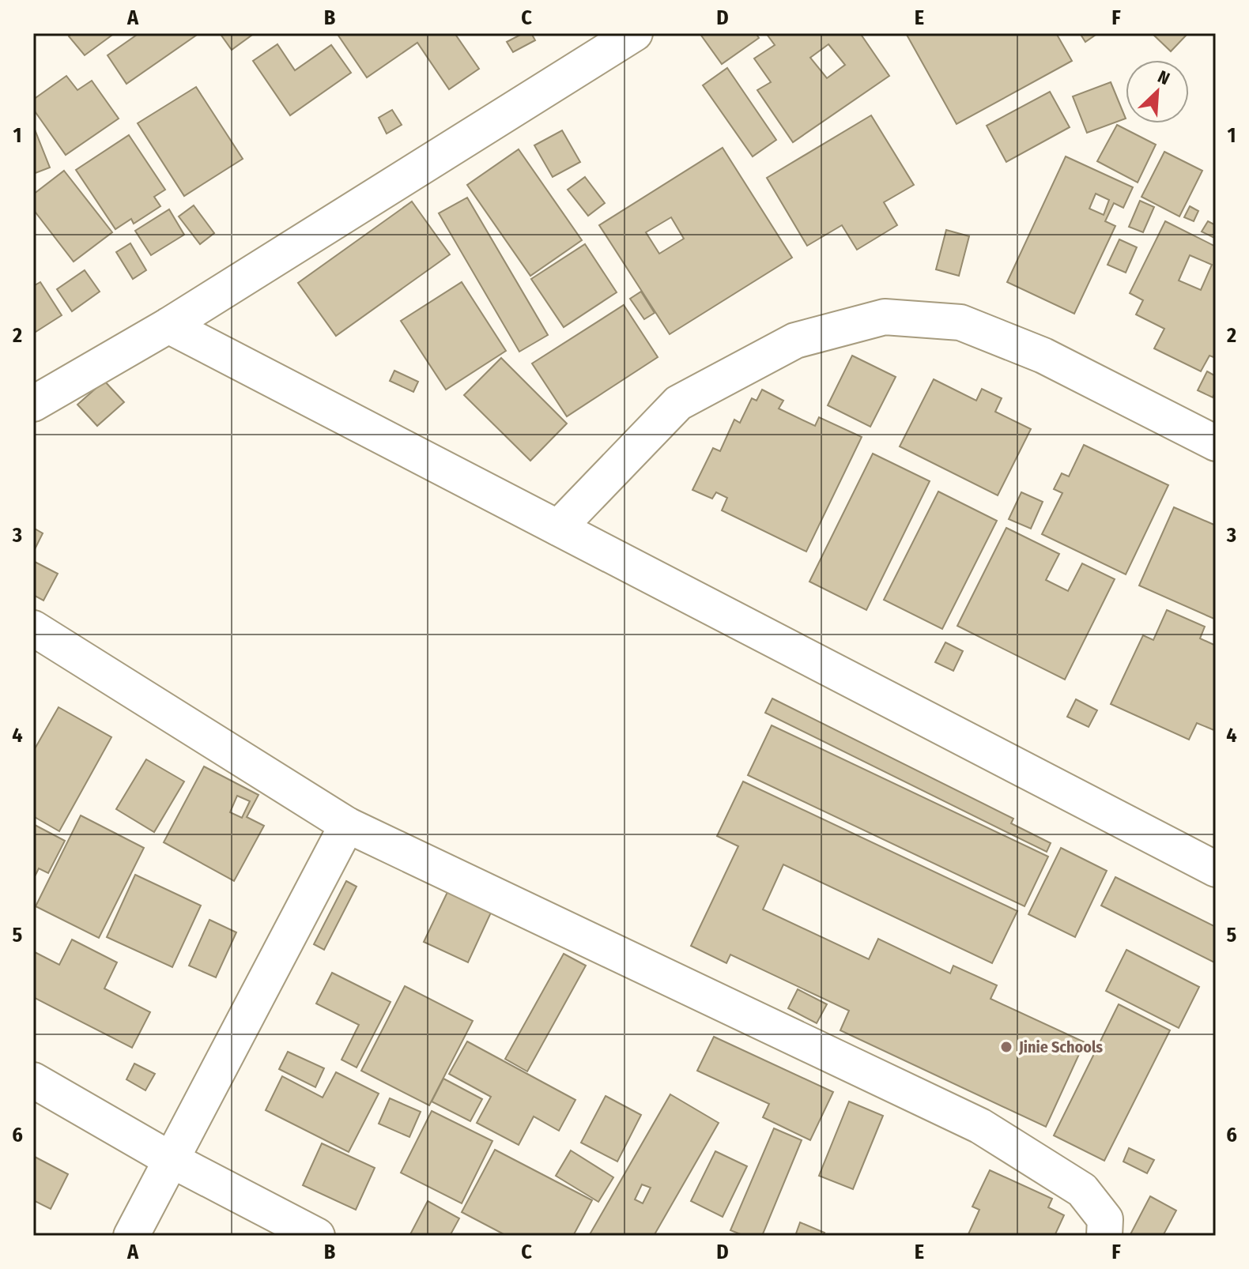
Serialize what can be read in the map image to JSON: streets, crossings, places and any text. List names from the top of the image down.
{
  "places": ["Jinie Schools"],
  "north": "top right",
  "grid": {
    "columns": [
      "A",
      "B",
      "C",
      "D",
      "E",
      "F"
    ],
    "rows": [
      "1",
      "2",
      "3",
      "4",
      "5",
      "6"
    ]
  }
}
